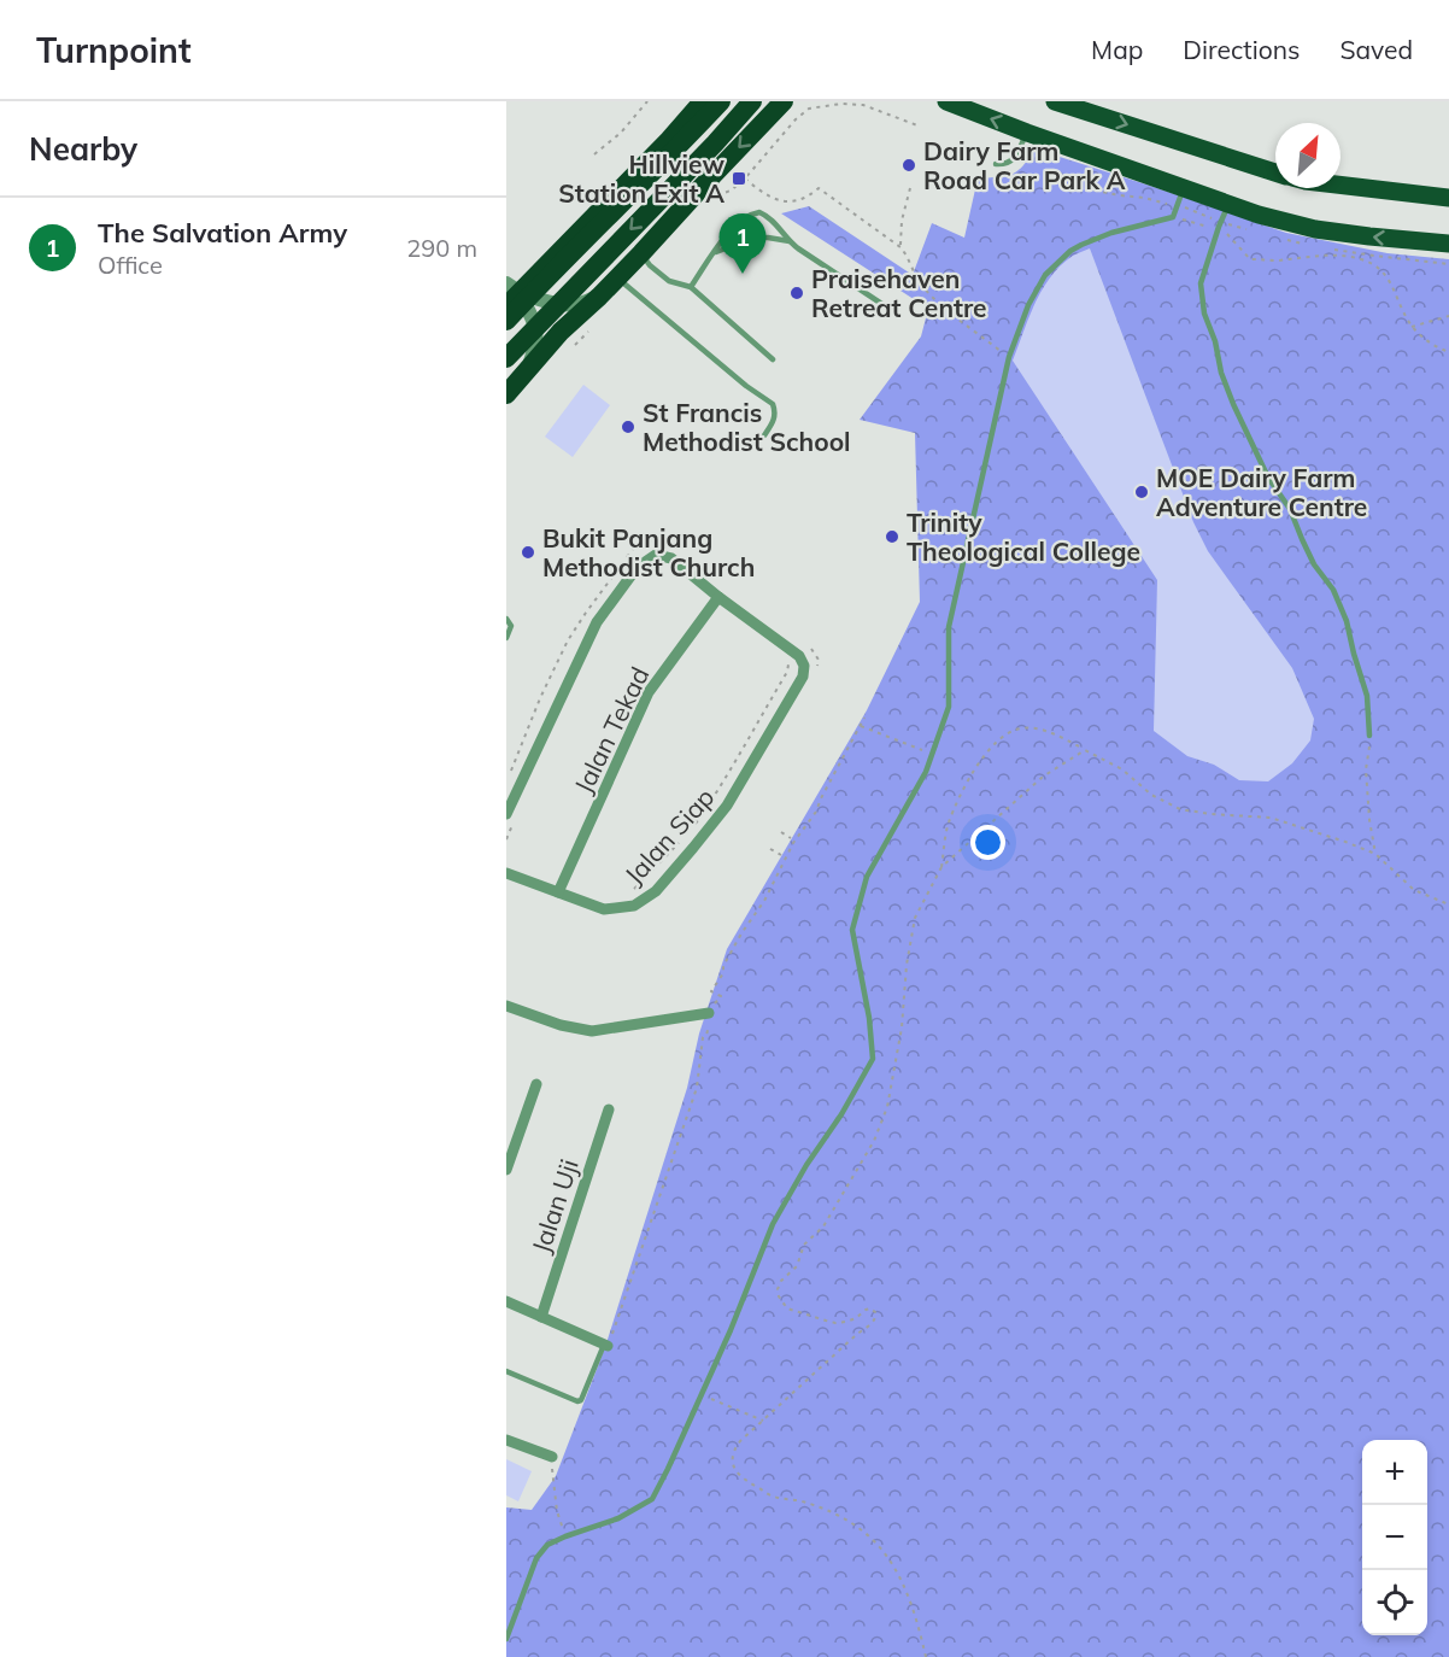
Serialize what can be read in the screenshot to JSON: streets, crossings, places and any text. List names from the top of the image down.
{
  "streets": {
    "street": ["Jalan Tekad", "Jalan Siap", "Jalan Uji"]
  },
  "crossings": [
    ["Jalan Tekad", "Jalan Siap"]
  ],
  "places": {
    "other": [
      "Dairy Farm Road Car Park A",
      "Praisehaven Retreat Centre",
      "St Francis Methodist School",
      "MOE Dairy Farm Adventure Centre",
      "Trinity Theological College",
      "Bukit Panjang Methodist Church"
    ],
    "transit": ["Hillview Station Exit A"]
  },
  "north": "top right",
  "page": {
    "header": "Turnpoint",
    "nav": ["Map", "Directions", "Saved"],
    "heading": "Nearby",
    "list": [
      {
        "mark": "1",
        "name": "The Salvation Army",
        "note": "Office",
        "value": "290 m"
      }
    ],
    "pins": "1",
    "map_buttons": ["+", "−"]
  }
}
